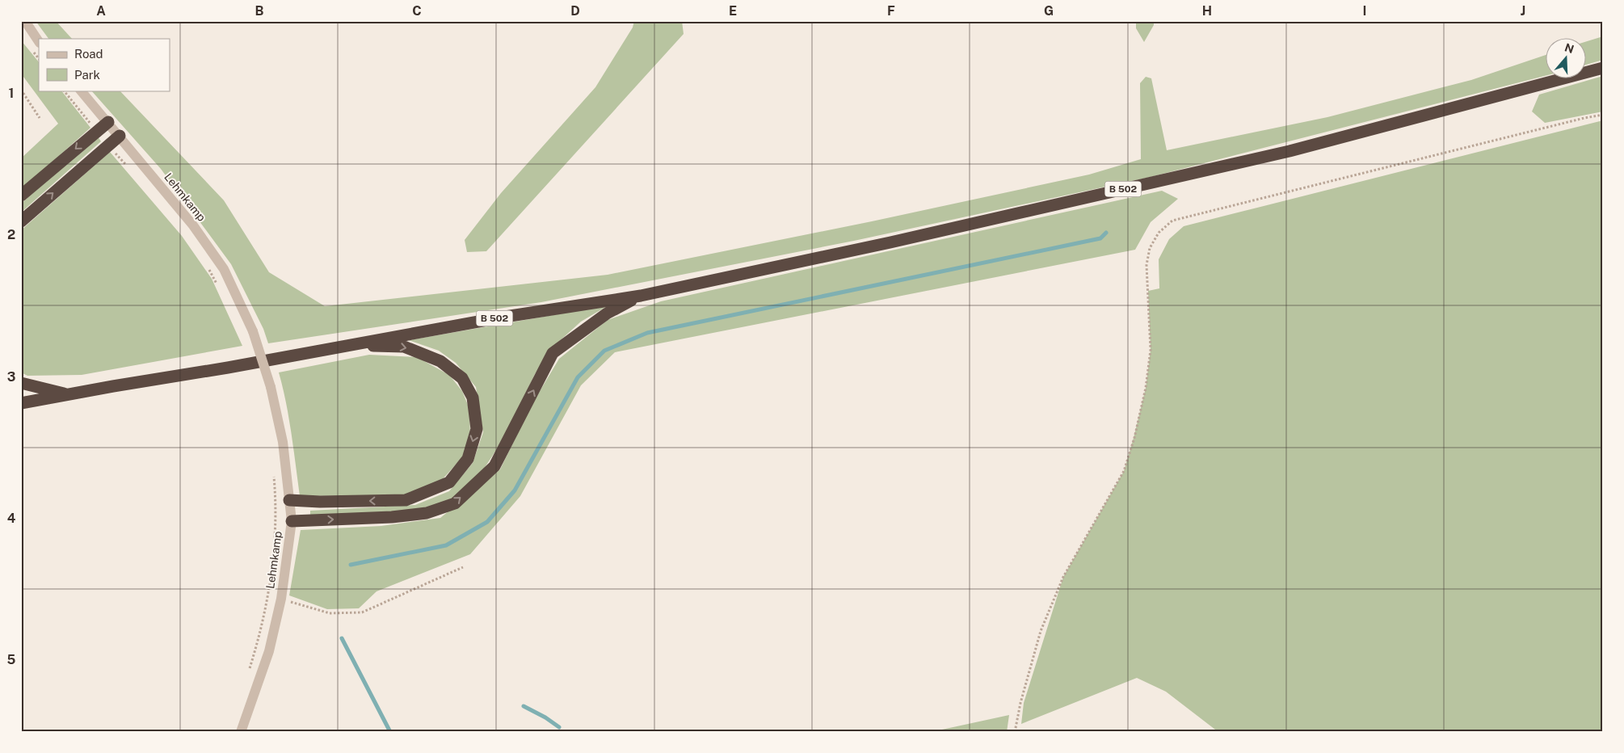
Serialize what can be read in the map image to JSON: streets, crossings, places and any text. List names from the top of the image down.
{
  "streets": {
    "highway": ["B 502"],
    "street": ["Lehmkamp"]
  },
  "legend": ["Road", "Park"],
  "north": "top",
  "grid": {
    "columns": [
      "A",
      "B",
      "C",
      "D",
      "E",
      "F",
      "G",
      "H",
      "I",
      "J"
    ],
    "rows": [
      "1",
      "2",
      "3",
      "4",
      "5"
    ]
  }
}
